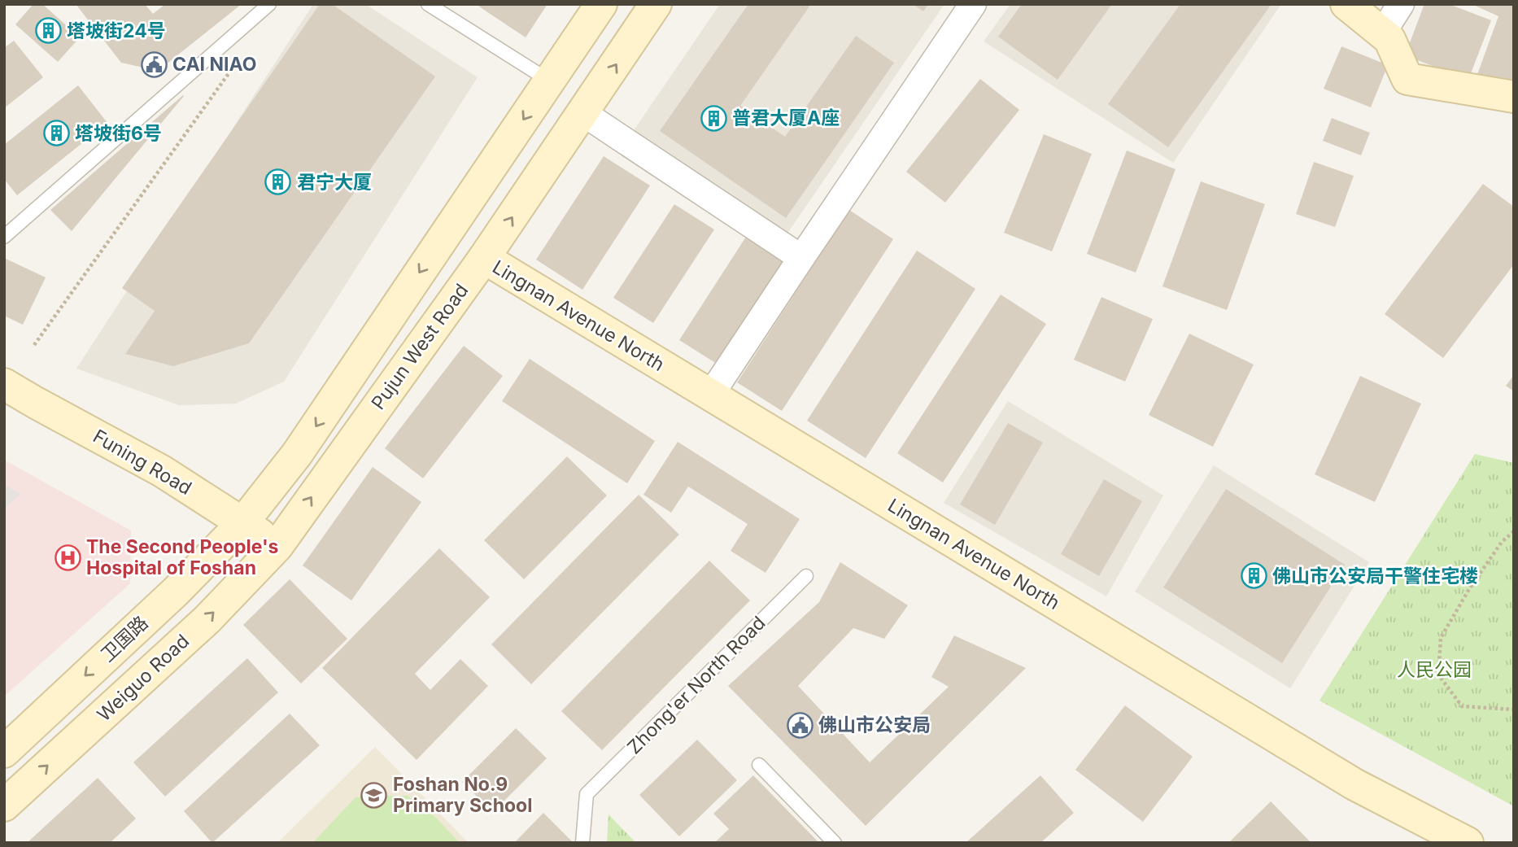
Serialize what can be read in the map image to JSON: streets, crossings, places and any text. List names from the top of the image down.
{
  "streets": {
    "main road": [
      "Lingnan Avenue North",
      "Pujun West Road",
      "Funing Road",
      "卫国路",
      "Weiguo Road"
    ],
    "lane": ["Zhong'er North Road"]
  },
  "crossings": [
    ["Lingnan Avenue North", "Pujun West Road"],
    ["Pujun West Road", "Funing Road"],
    ["Pujun West Road", "Weiguo Road"],
    ["Funing Road", "卫国路"],
    ["Funing Road", "Weiguo Road"]
  ],
  "one_way": ["卫国路", "Weiguo Road"],
  "parks": ["人民公园"],
  "places": {
    "building": [
      "塔坡街24号",
      "普君大厦A座",
      "塔坡街6号",
      "君宁大厦",
      "佛山市公安局干警住宅楼"
    ],
    "public building": ["CAI NIAO", "佛山市公安局"],
    "hospital": ["The Second People's Hospital of Foshan"],
    "school or university": ["Foshan No.9 Primary School"]
  }
}
